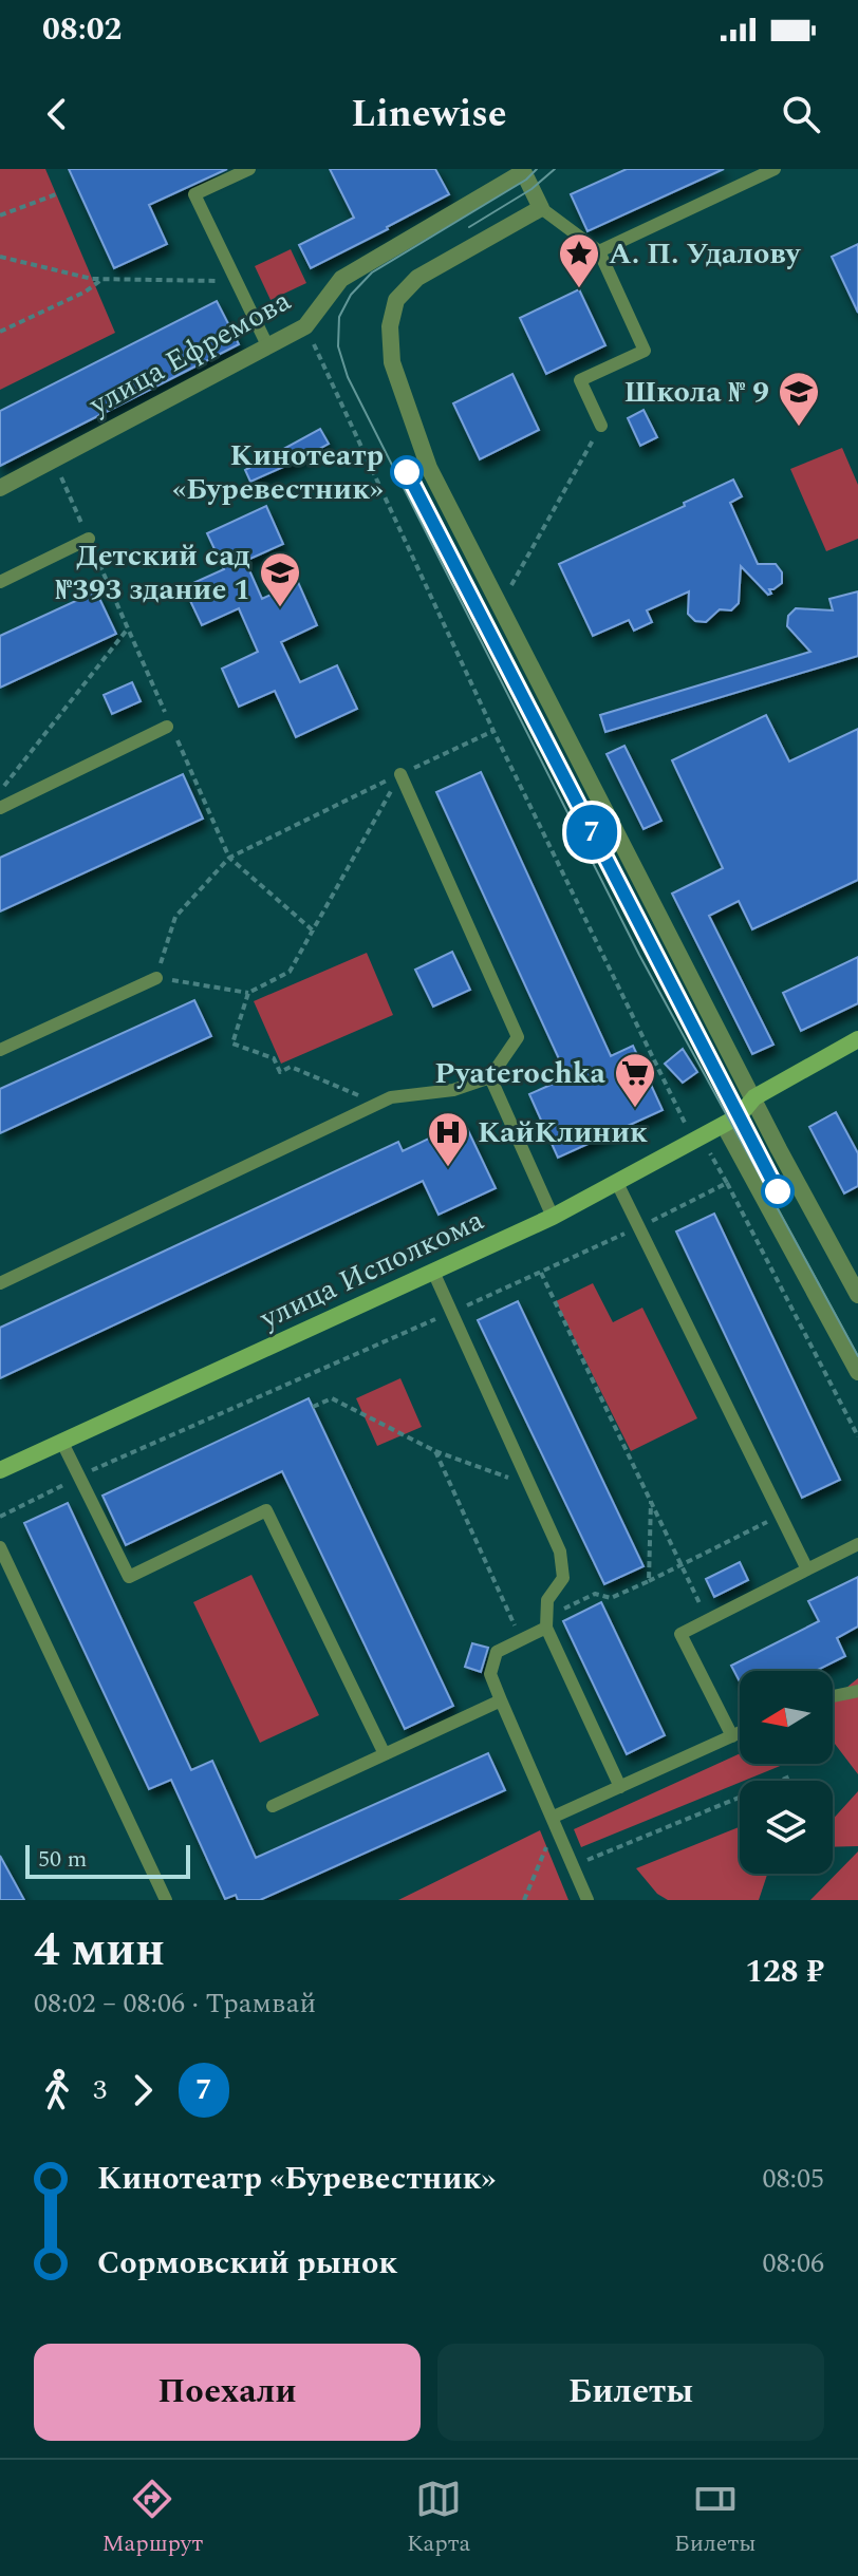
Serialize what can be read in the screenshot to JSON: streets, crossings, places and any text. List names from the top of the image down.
{
  "streets": {
    "street": ["улица Ефремова", "улица Исполкома"]
  },
  "places": {
    "place": ["А. П. Удалову"],
    "school or university": ["Школа № 9", "Детский сад №393 здание 1"],
    "other": ["Кинотеатр «Буревестник»"],
    "supermarket": ["Pyaterochka"],
    "hospital": ["КайКлиник"]
  },
  "lines": ["tram line 7"],
  "scale_bar": "50 m",
  "north": "left",
  "page": {
    "status": "08:02",
    "header": "Linewise",
    "on_map": "7",
    "scale": "50 m",
    "heading": ["4 мин", "08:02 – 08:06 · Трамвай", "128 ₽"],
    "legs": ["3", "7"],
    "list": [
      {
        "name": "Кинотеатр «Буревестник»",
        "value": "08:05"
      },
      {
        "name": "Сормовский рынок",
        "value": "08:06"
      }
    ],
    "buttons": ["Поехали", "Билеты"],
    "tabs": ["Маршрут", "Карта", "Билеты"]
  }
}
